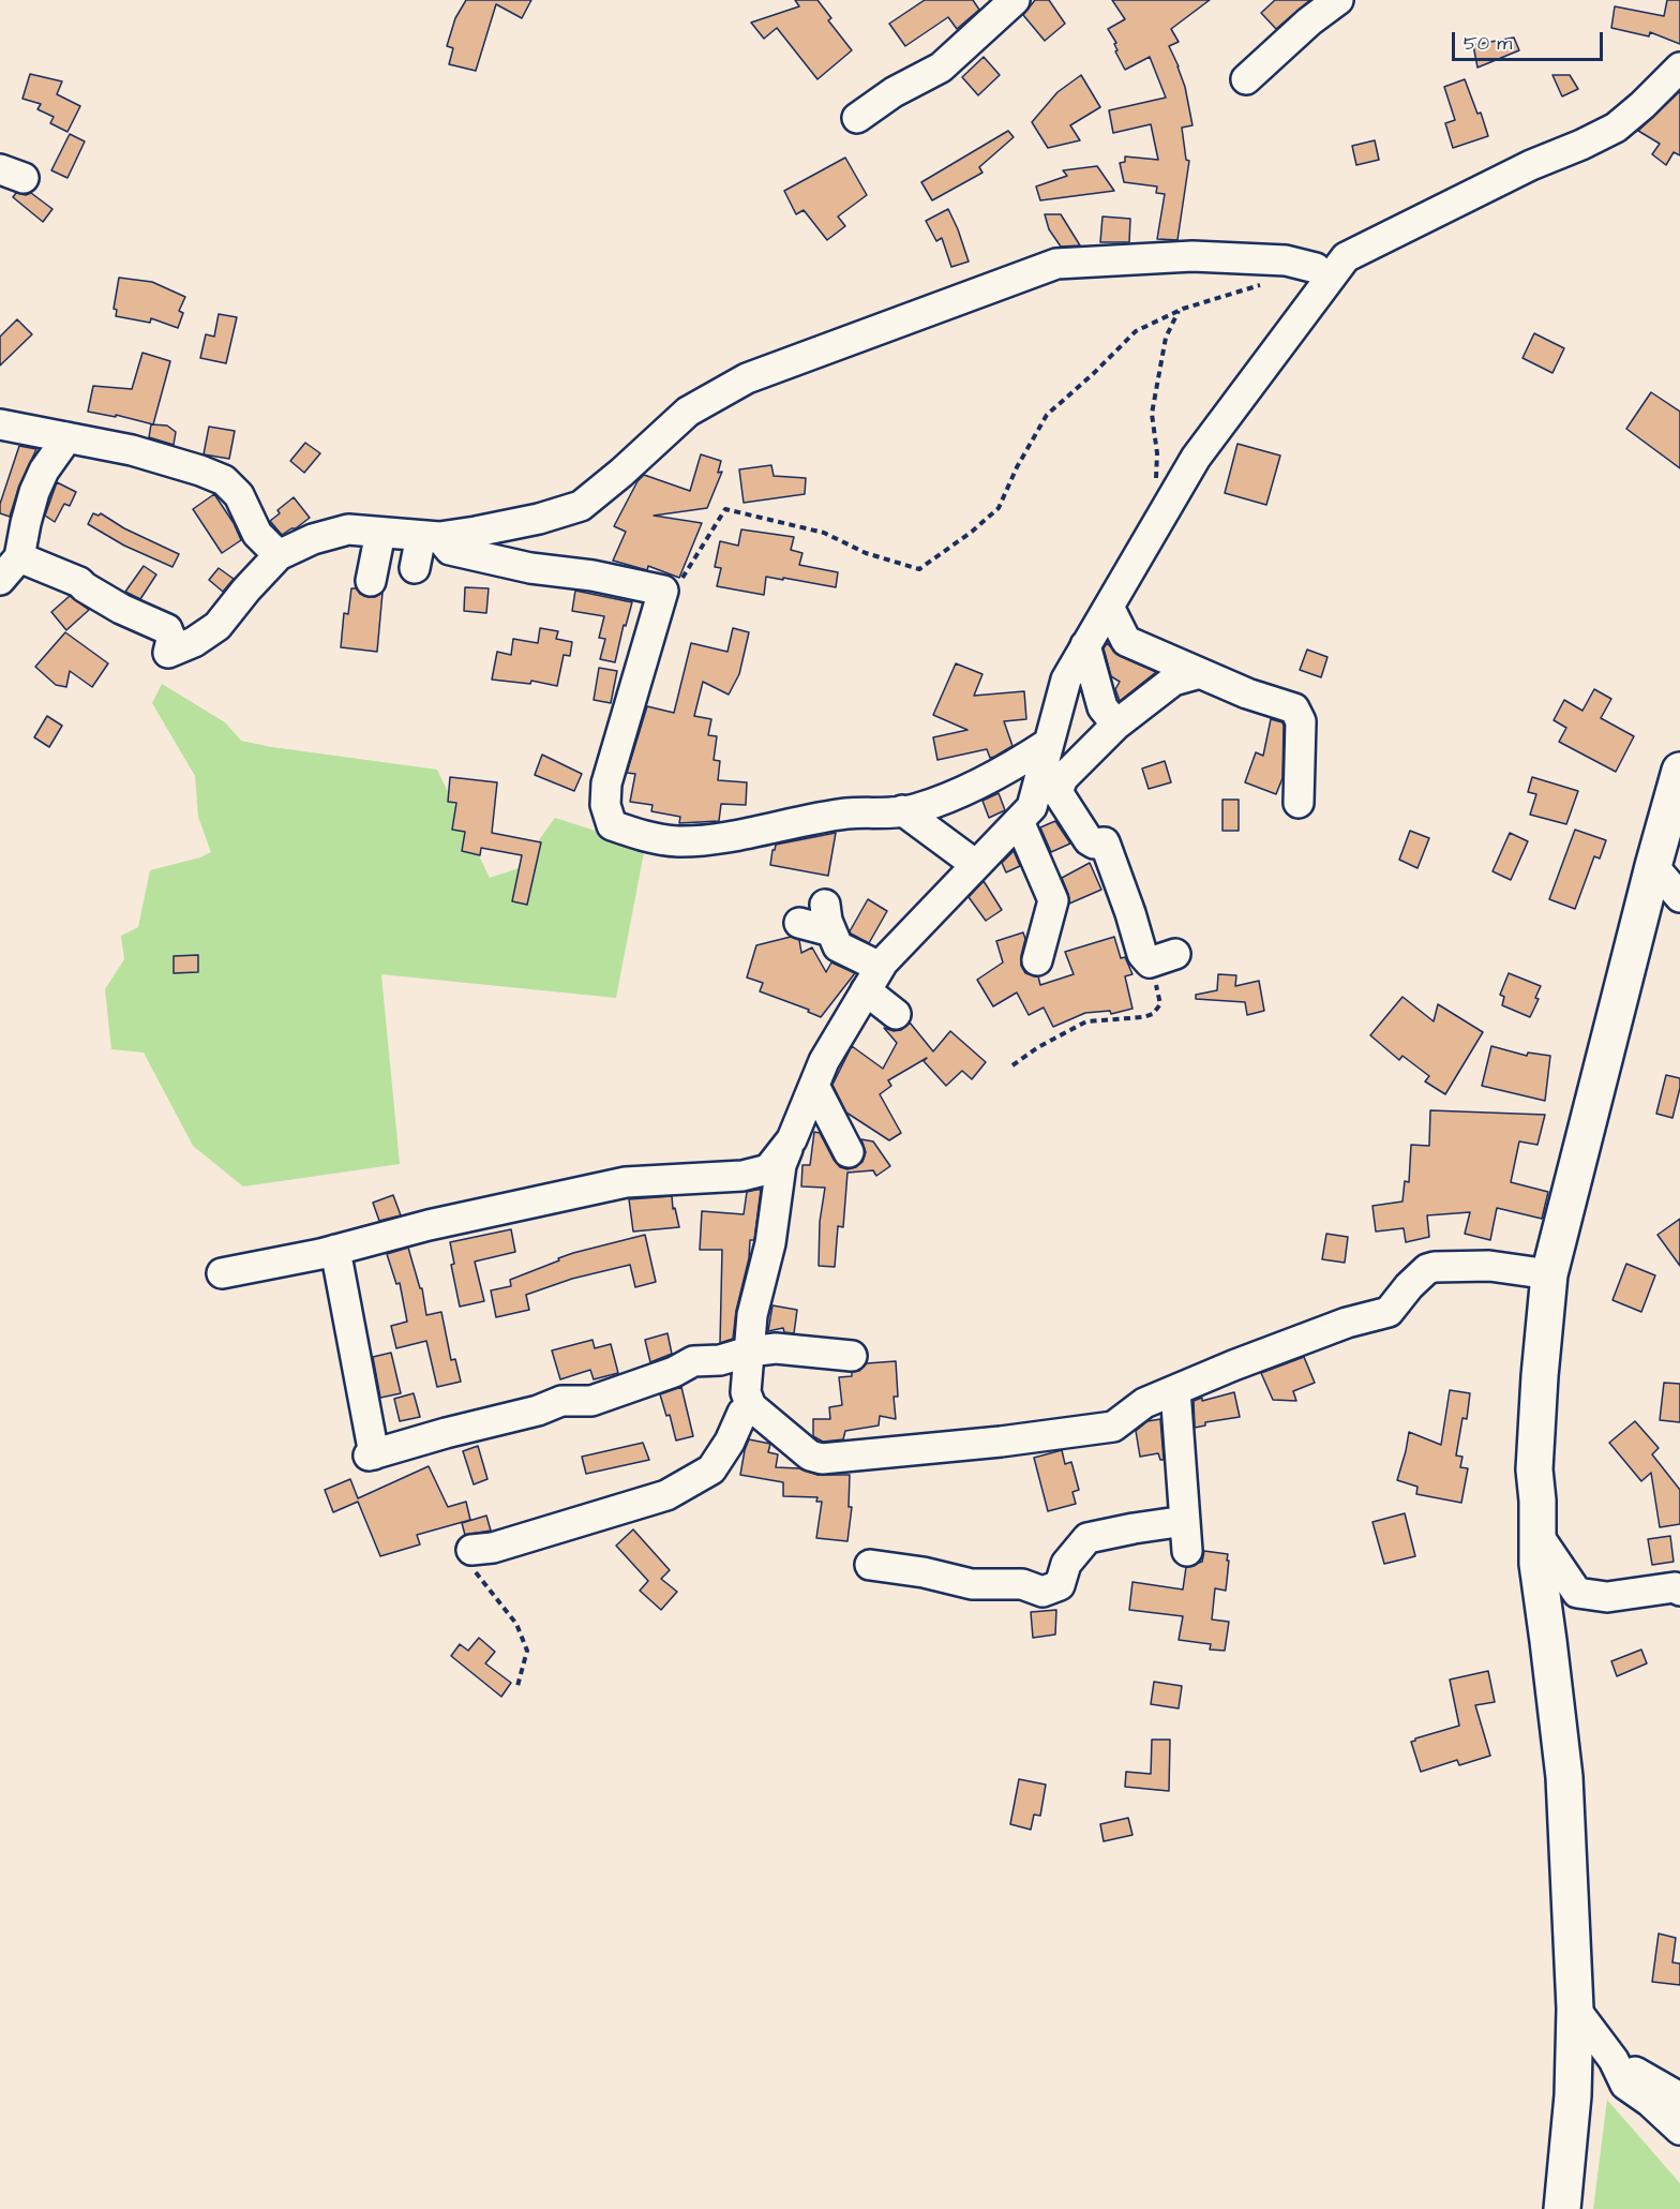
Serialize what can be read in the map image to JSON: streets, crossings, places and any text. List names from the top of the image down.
{
  "scale_bar": "50 m"
}
